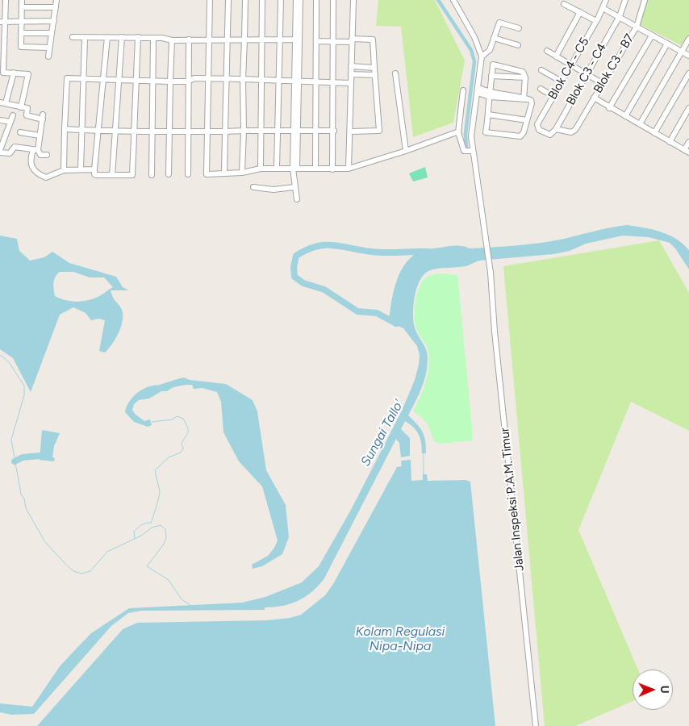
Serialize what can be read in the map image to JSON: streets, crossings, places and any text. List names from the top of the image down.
{
  "streets": {
    "street": [
      "Blok C3 - B7",
      "Blok C4 - C5",
      "Blok C3 - C4",
      "Jalan Inspeksi P.A.M. Timur"
    ]
  },
  "crossings": [
    ["Blok C3 - B7", "Blok C4 - C5"],
    ["Blok C3 - B7", "Blok C3 - C4"],
    ["Blok C4 - C5", "Blok C3 - C4"]
  ],
  "water": ["Sungai Tallo'", "Kolam Regulasi Nipa-Nipa"],
  "north": "right"
}
